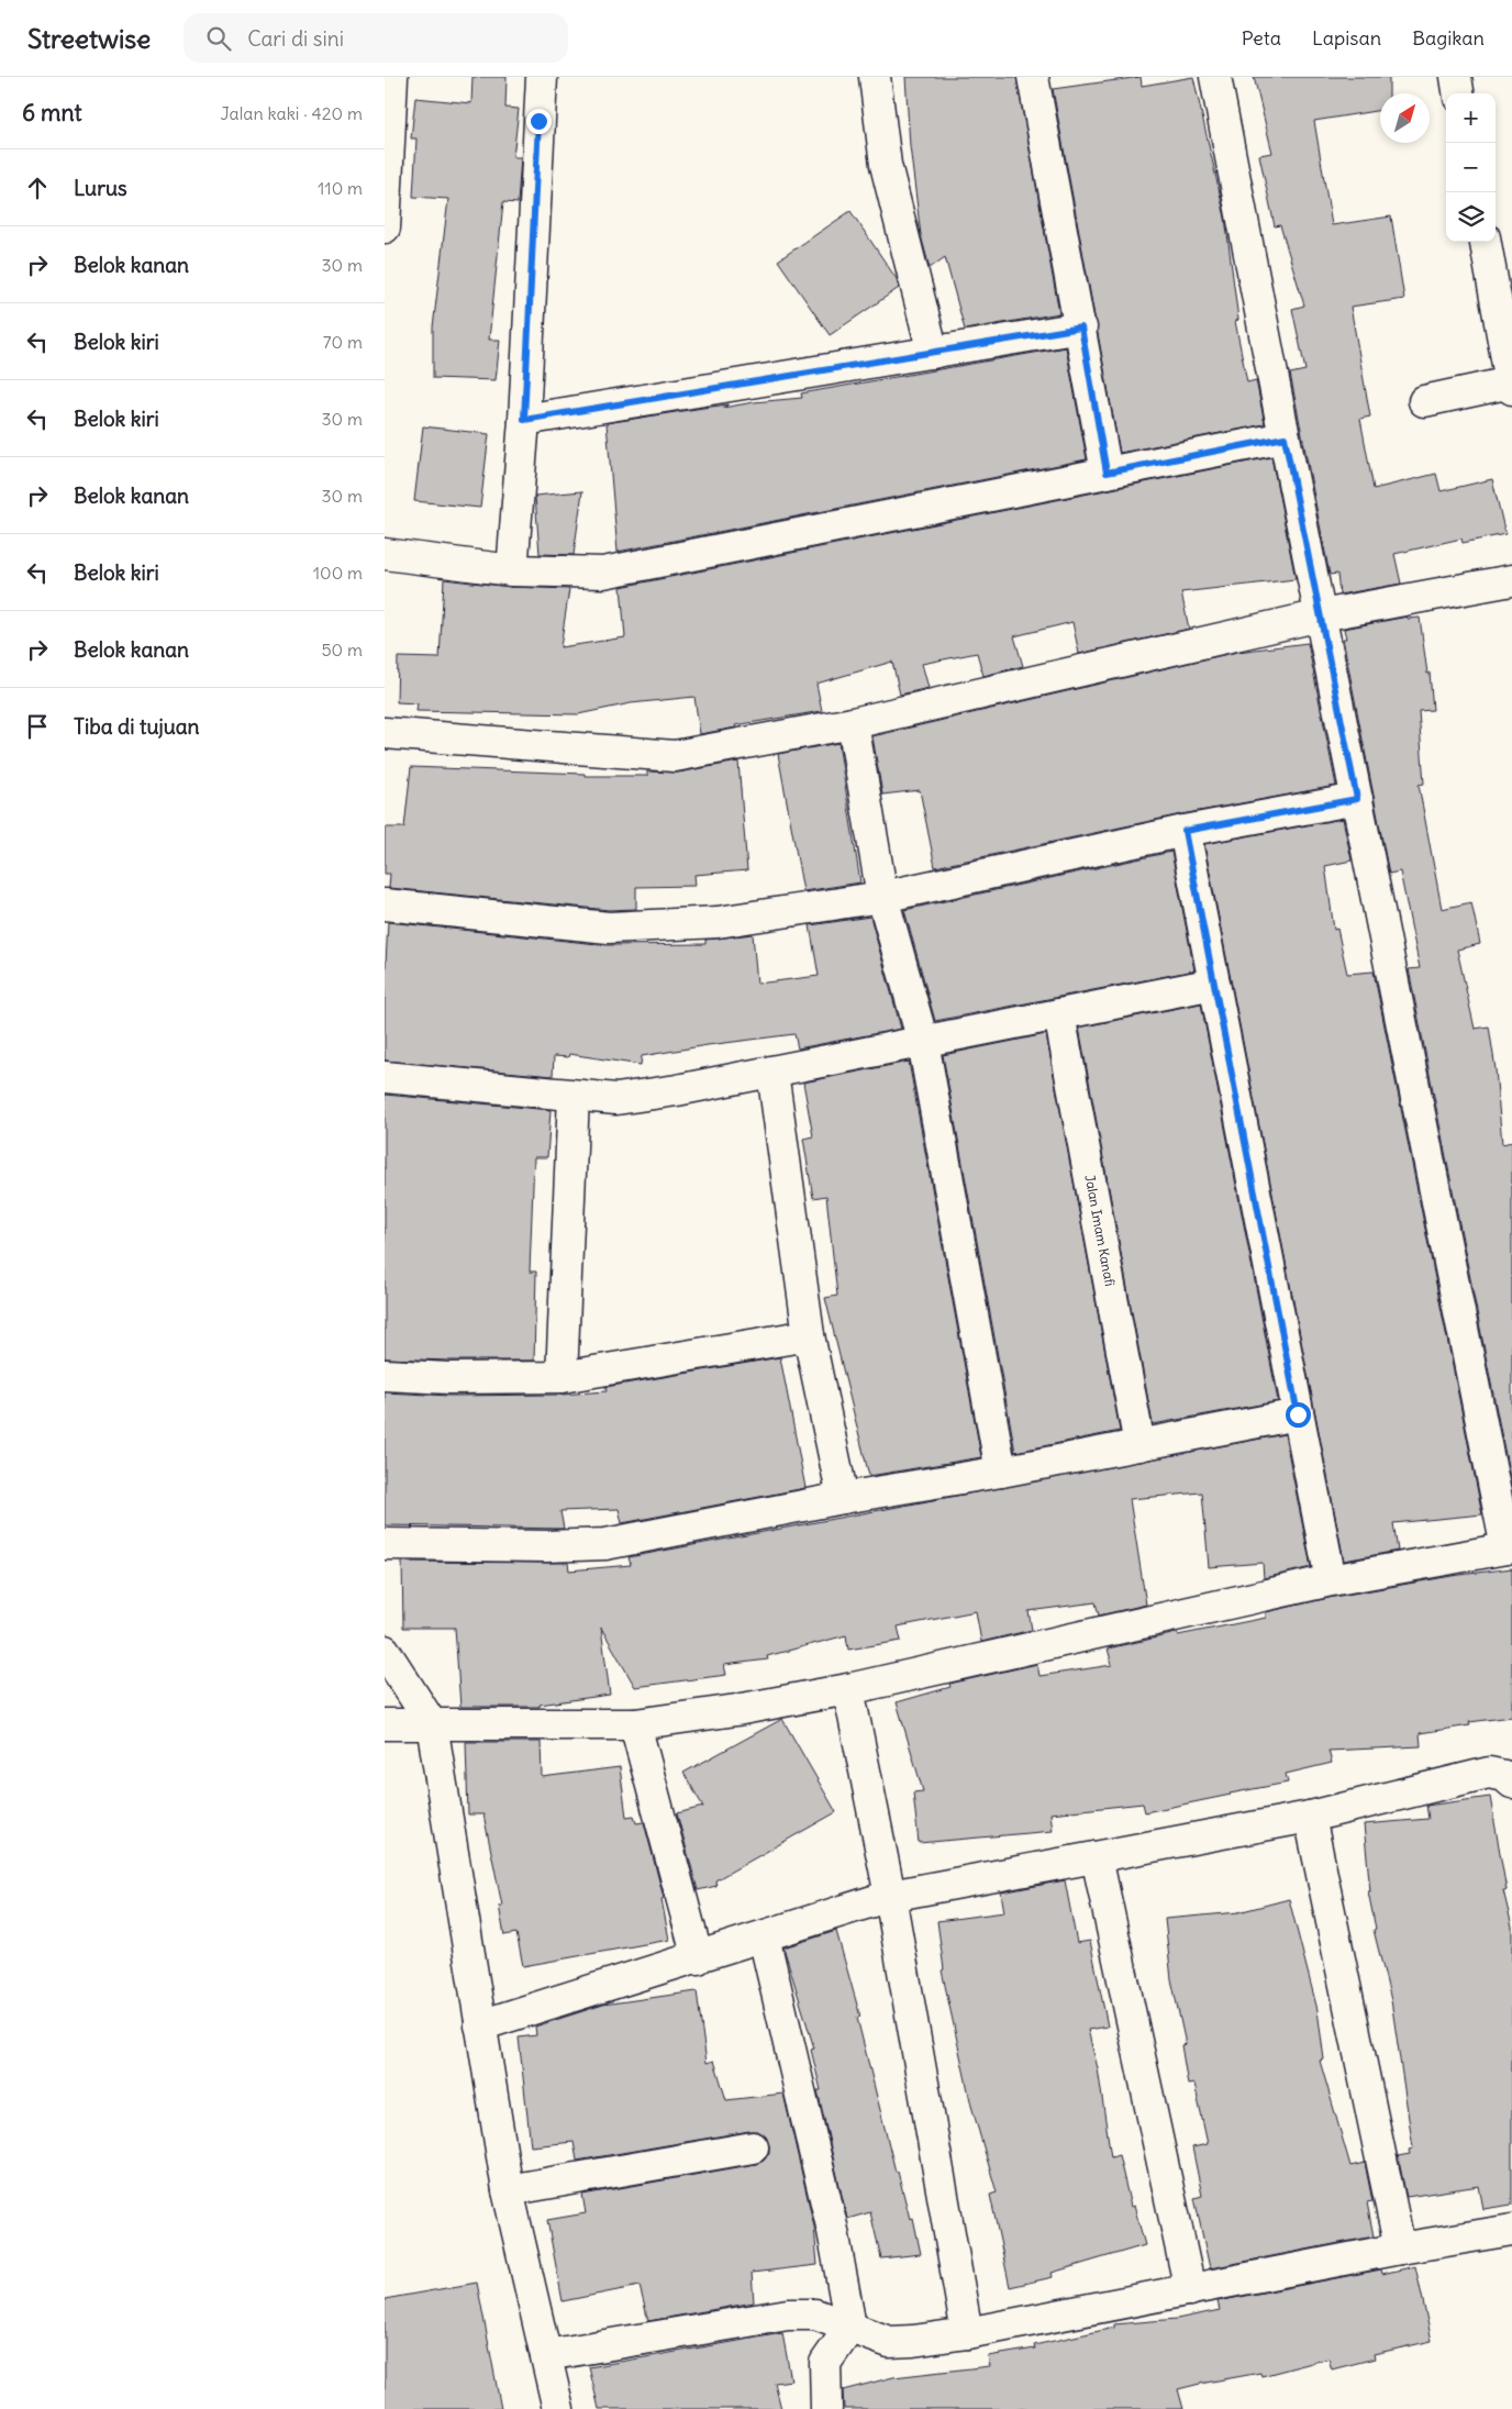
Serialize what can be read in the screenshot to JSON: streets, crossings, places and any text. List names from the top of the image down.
{
  "streets": {
    "street": ["Jalan Imam Kanafi"]
  },
  "north": "top right",
  "page": {
    "header": "Streetwise",
    "search": "Cari di sini",
    "nav": ["Peta", "Lapisan", "Bagikan"],
    "heading": ["6 mnt", "Jalan kaki · 420 m"],
    "map_buttons": ["+", "−"],
    "list": [
      ["Lurus", "110 m"],
      ["Belok kanan", "30 m"],
      ["Belok kiri", "70 m"],
      ["Belok kiri", "30 m"],
      ["Belok kanan", "30 m"],
      ["Belok kiri", "100 m"],
      ["Belok kanan", "50 m"],
      "Tiba di tujuan"
    ]
  }
}
